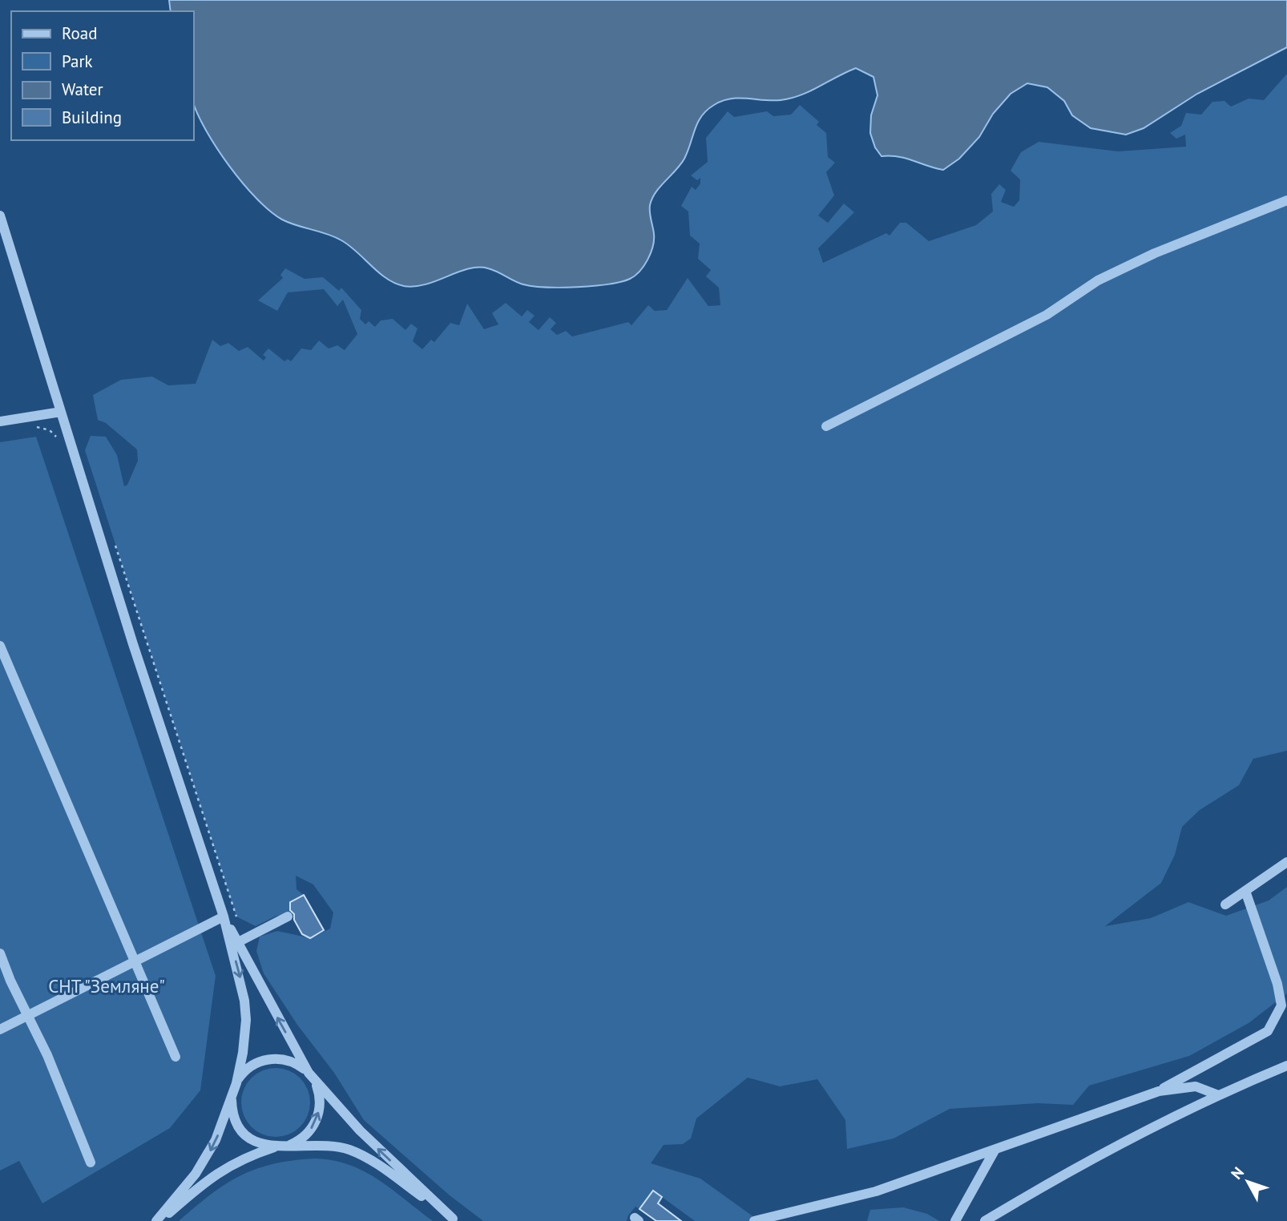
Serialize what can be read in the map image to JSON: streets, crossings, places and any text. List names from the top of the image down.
{
  "parks": ["СНТ \"Земляне\""],
  "legend": [
    "Road",
    "Park",
    "Water",
    "Building"
  ],
  "north": "top left"
}
